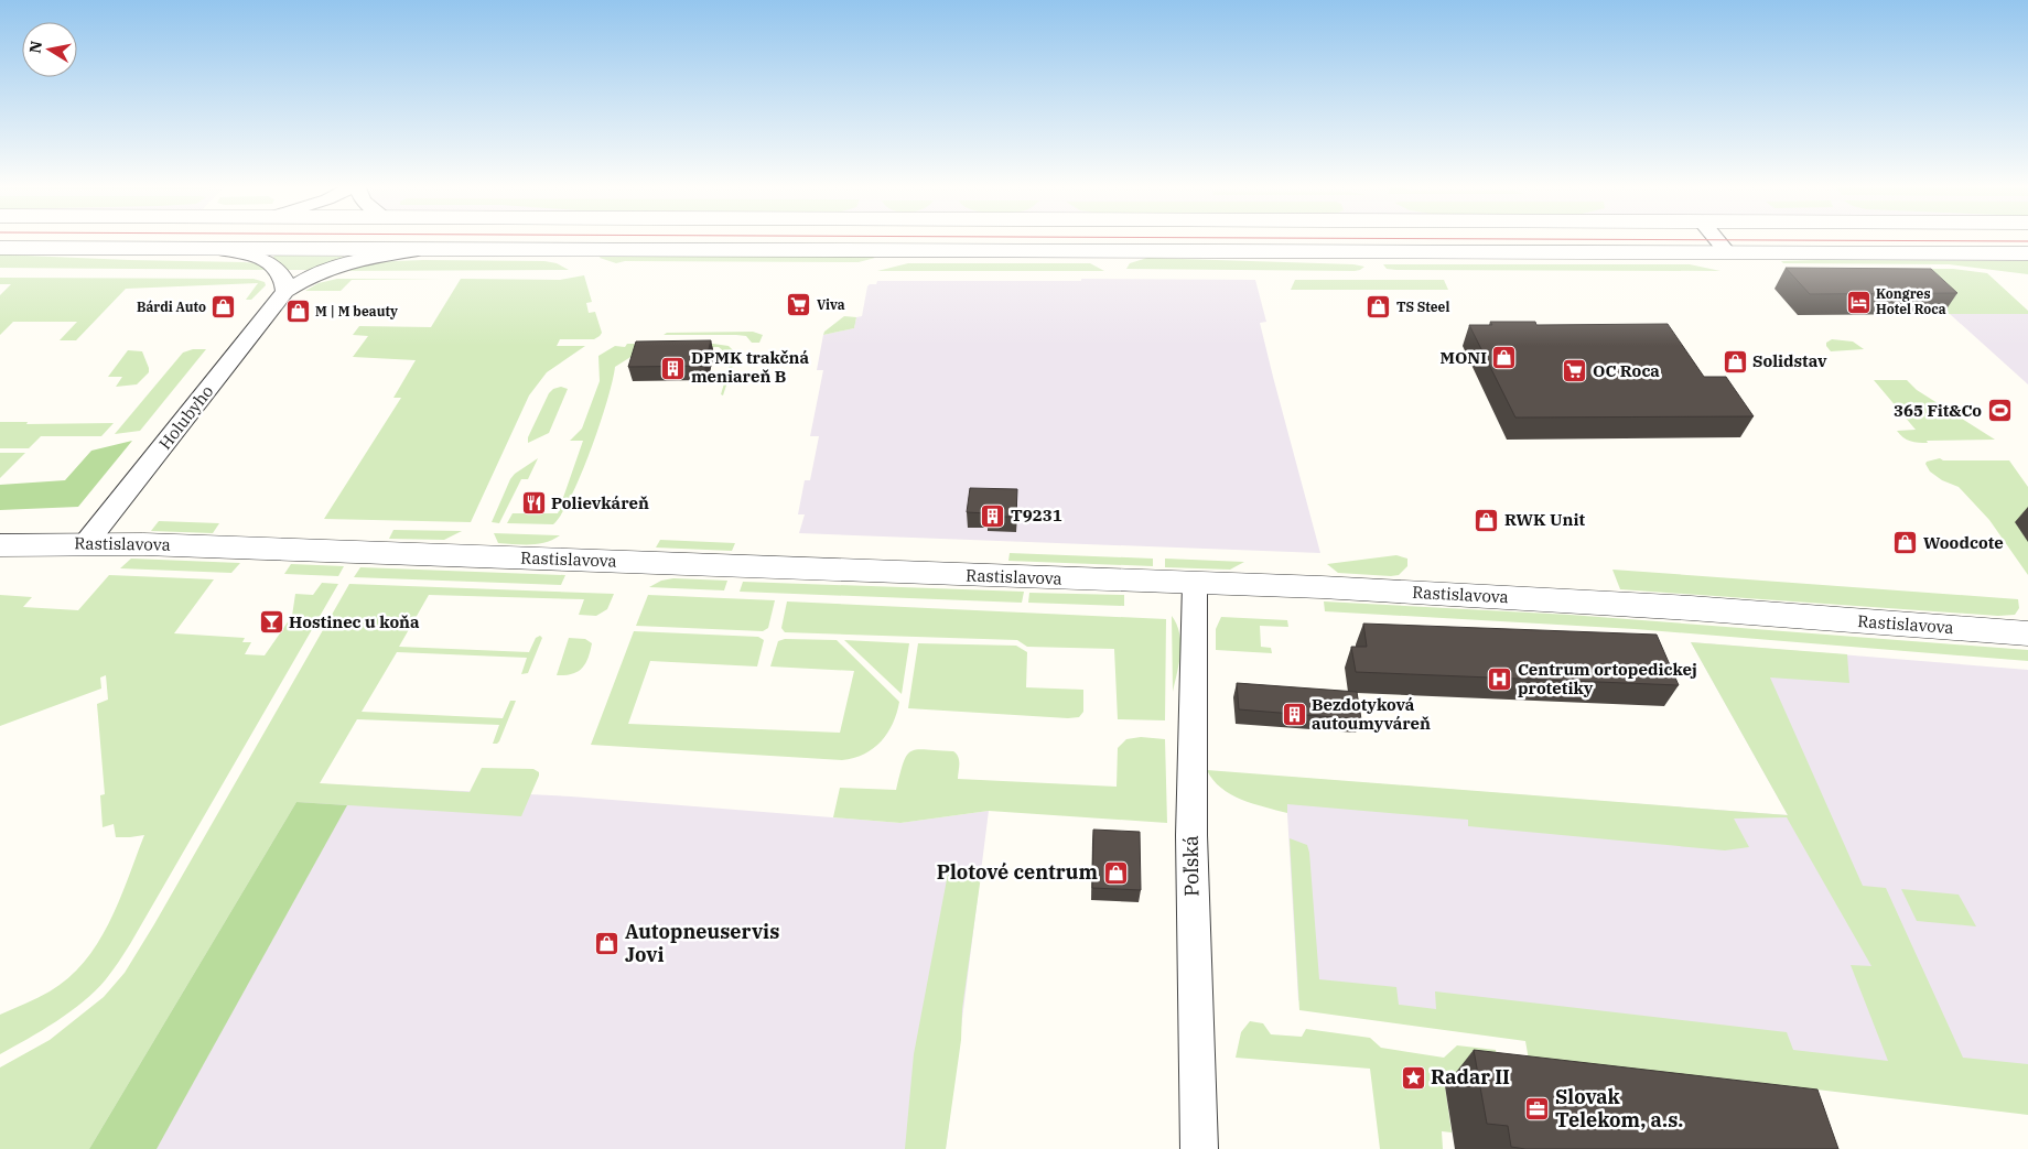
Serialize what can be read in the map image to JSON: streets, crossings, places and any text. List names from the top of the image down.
{
  "streets": {
    "street": ["Holubyho", "Rastislavova", "Poľská"]
  },
  "crossings": [
    ["Holubyho", "Rastislavova"],
    ["Rastislavova", "Poľská"]
  ],
  "places": {
    "hotel": ["Kongres Hotel Roca"],
    "supermarket": ["Viva", "OC Roca"],
    "shop": [
      "Bárdi Auto",
      "TS Steel",
      "M | M beauty",
      "MONI",
      "Solidstav",
      "RWK Unit",
      "Woodcote",
      "Plotové centrum",
      "Autopneuservis Jovi"
    ],
    "building": ["DPMK trakčná meniareň B", "T9231", "Bezdotyková autoumyváreň"],
    "sports": ["365 Fit&Co"],
    "restaurant": ["Polievkáreň"],
    "bar": ["Hostinec u koňa"],
    "hospital": ["Centrum ortopedickej protetiky"],
    "place": ["Radar II"],
    "office": ["Slovak Telekom, a.s."]
  },
  "north": "left"
}
